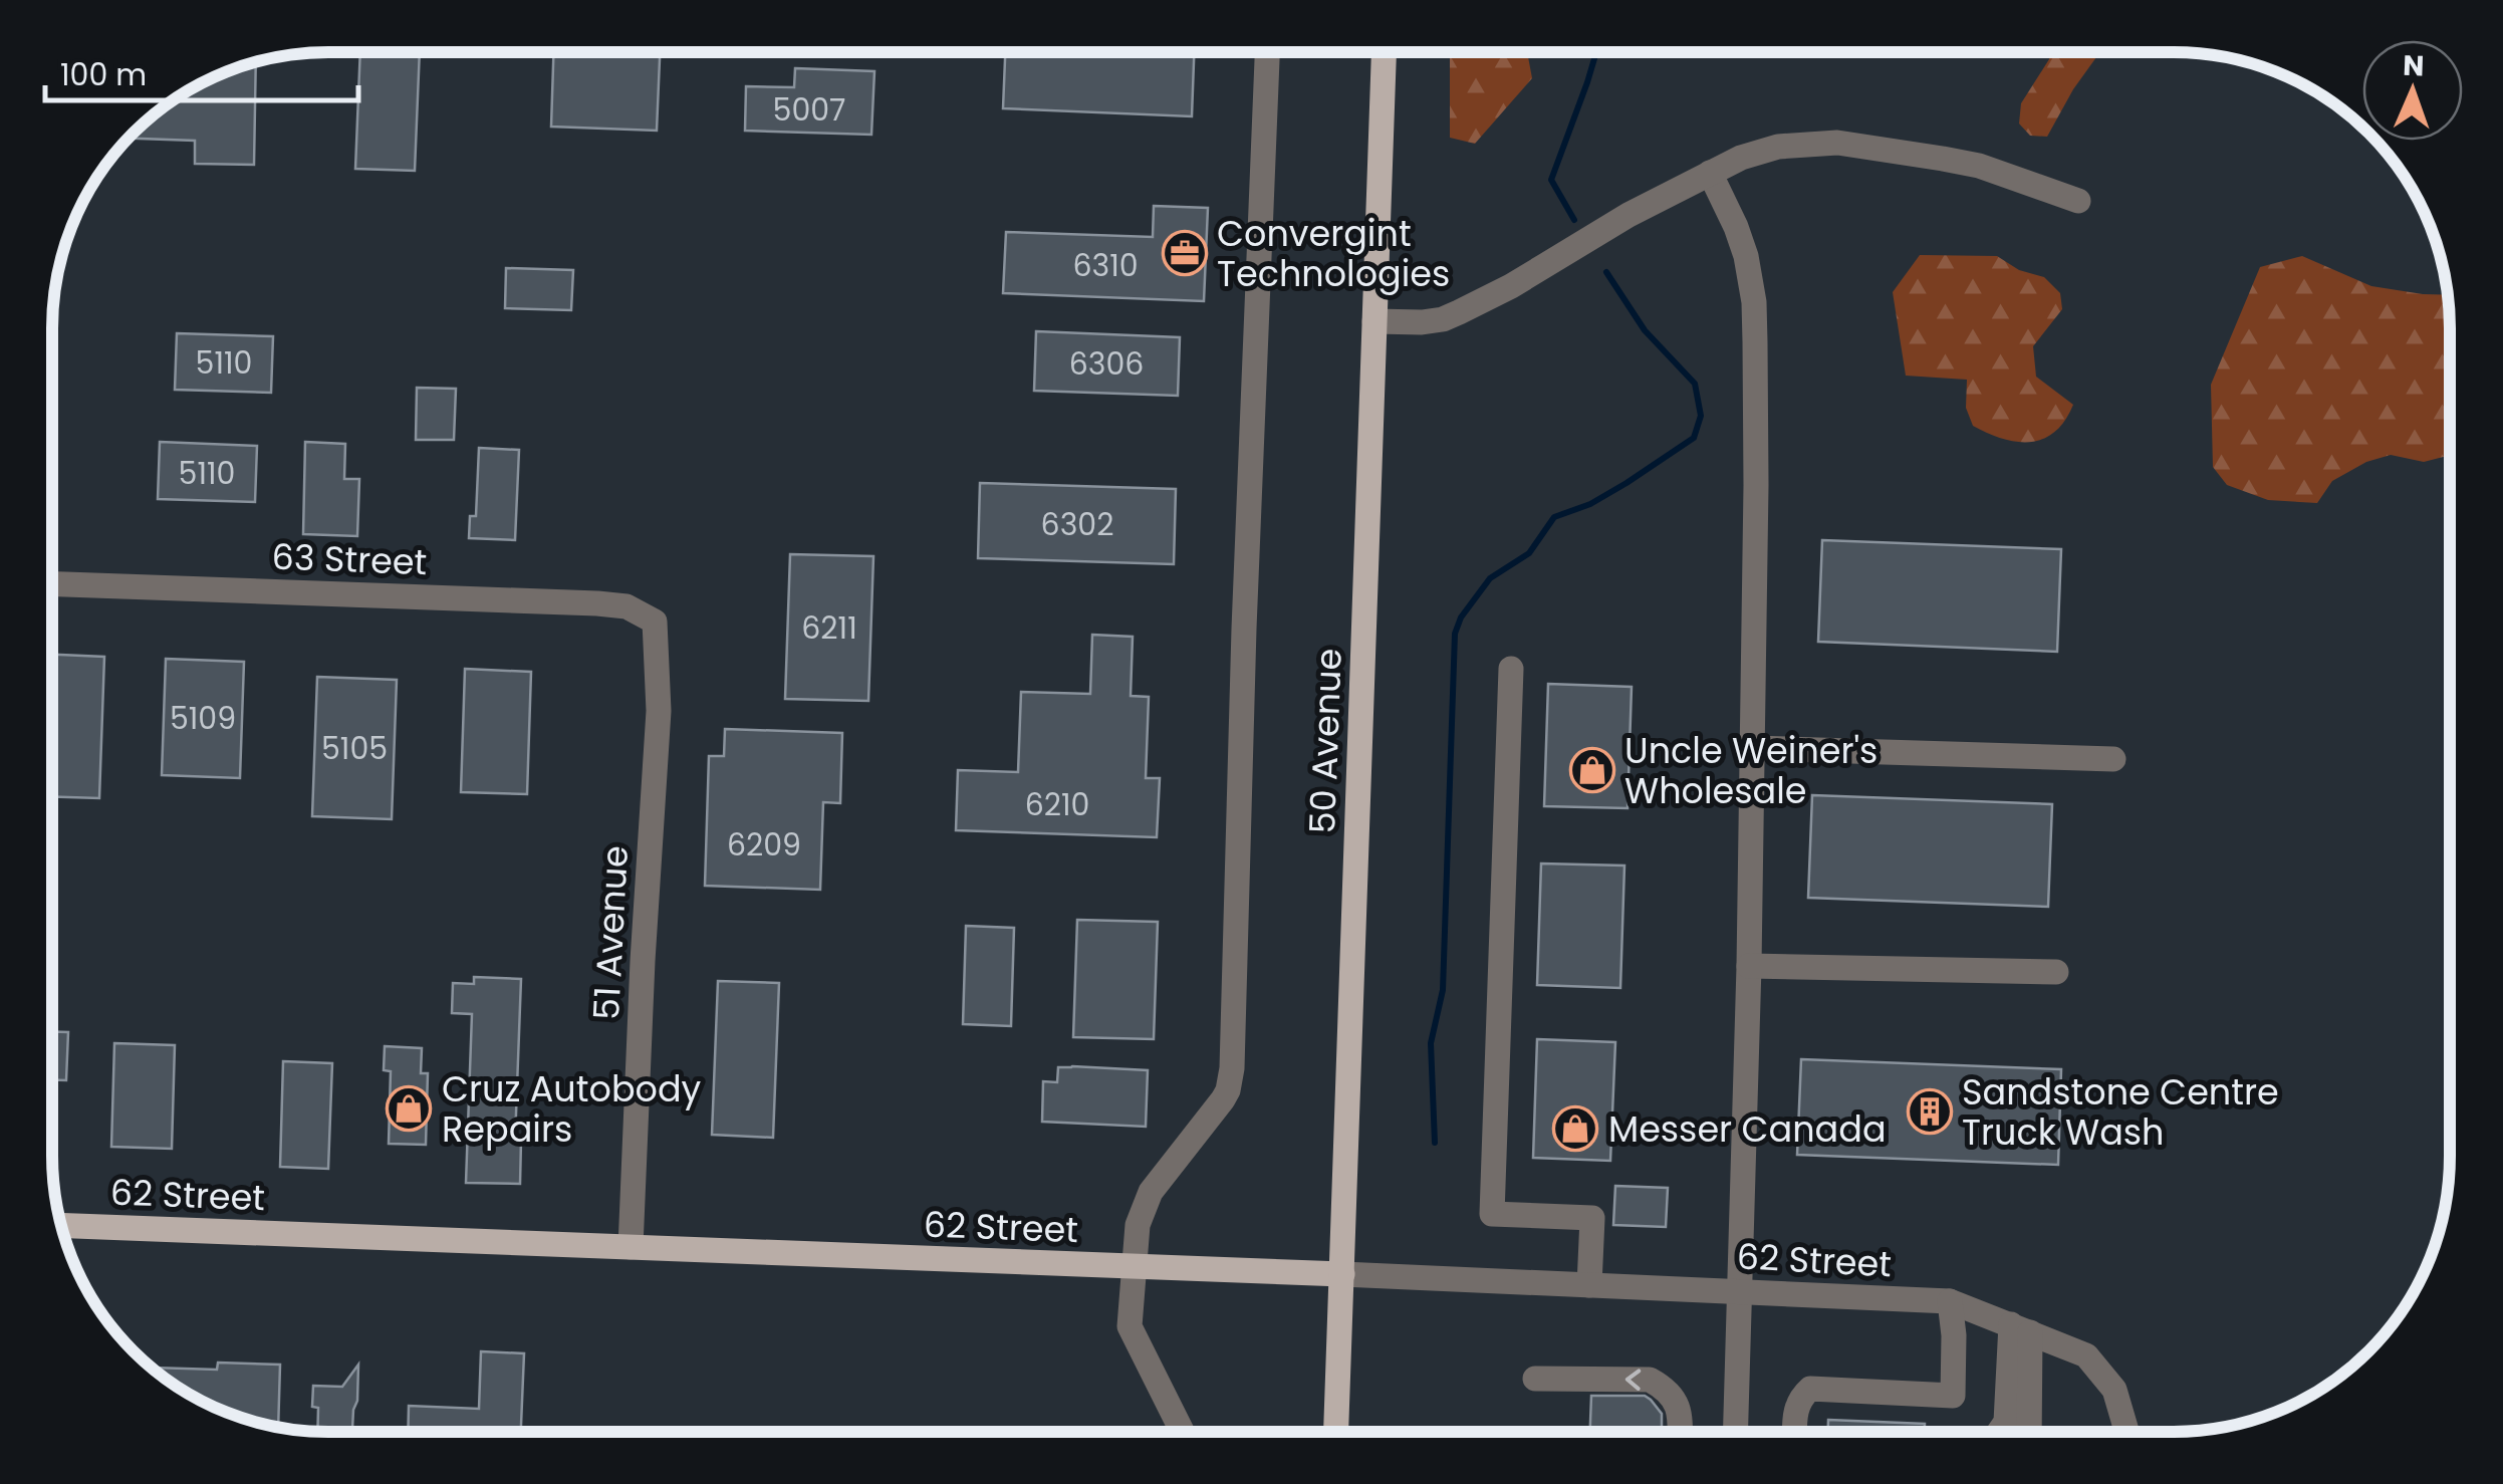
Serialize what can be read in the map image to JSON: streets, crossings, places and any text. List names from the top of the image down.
{
  "streets": {
    "main road": ["50 Avenue", "62 Street"],
    "street": ["63 Street", "51 Avenue"]
  },
  "crossings": [
    ["63 Street", "51 Avenue"],
    ["50 Avenue", "62 Street"],
    ["51 Avenue", "62 Street"]
  ],
  "places": {
    "office": ["Convergint Technologies"],
    "shop": ["Uncle Weiner's Wholesale", "Cruz Autobody Repairs", "Messer Canada"],
    "building": ["Sandstone Centre Truck Wash"]
  },
  "house_numbers": [
    "5007",
    "6310",
    "5110",
    "6306",
    "5110",
    "6302",
    "6211",
    "5109",
    "5105",
    "6210",
    "6209"
  ],
  "scale_bar": "100 m",
  "north": "top"
}
